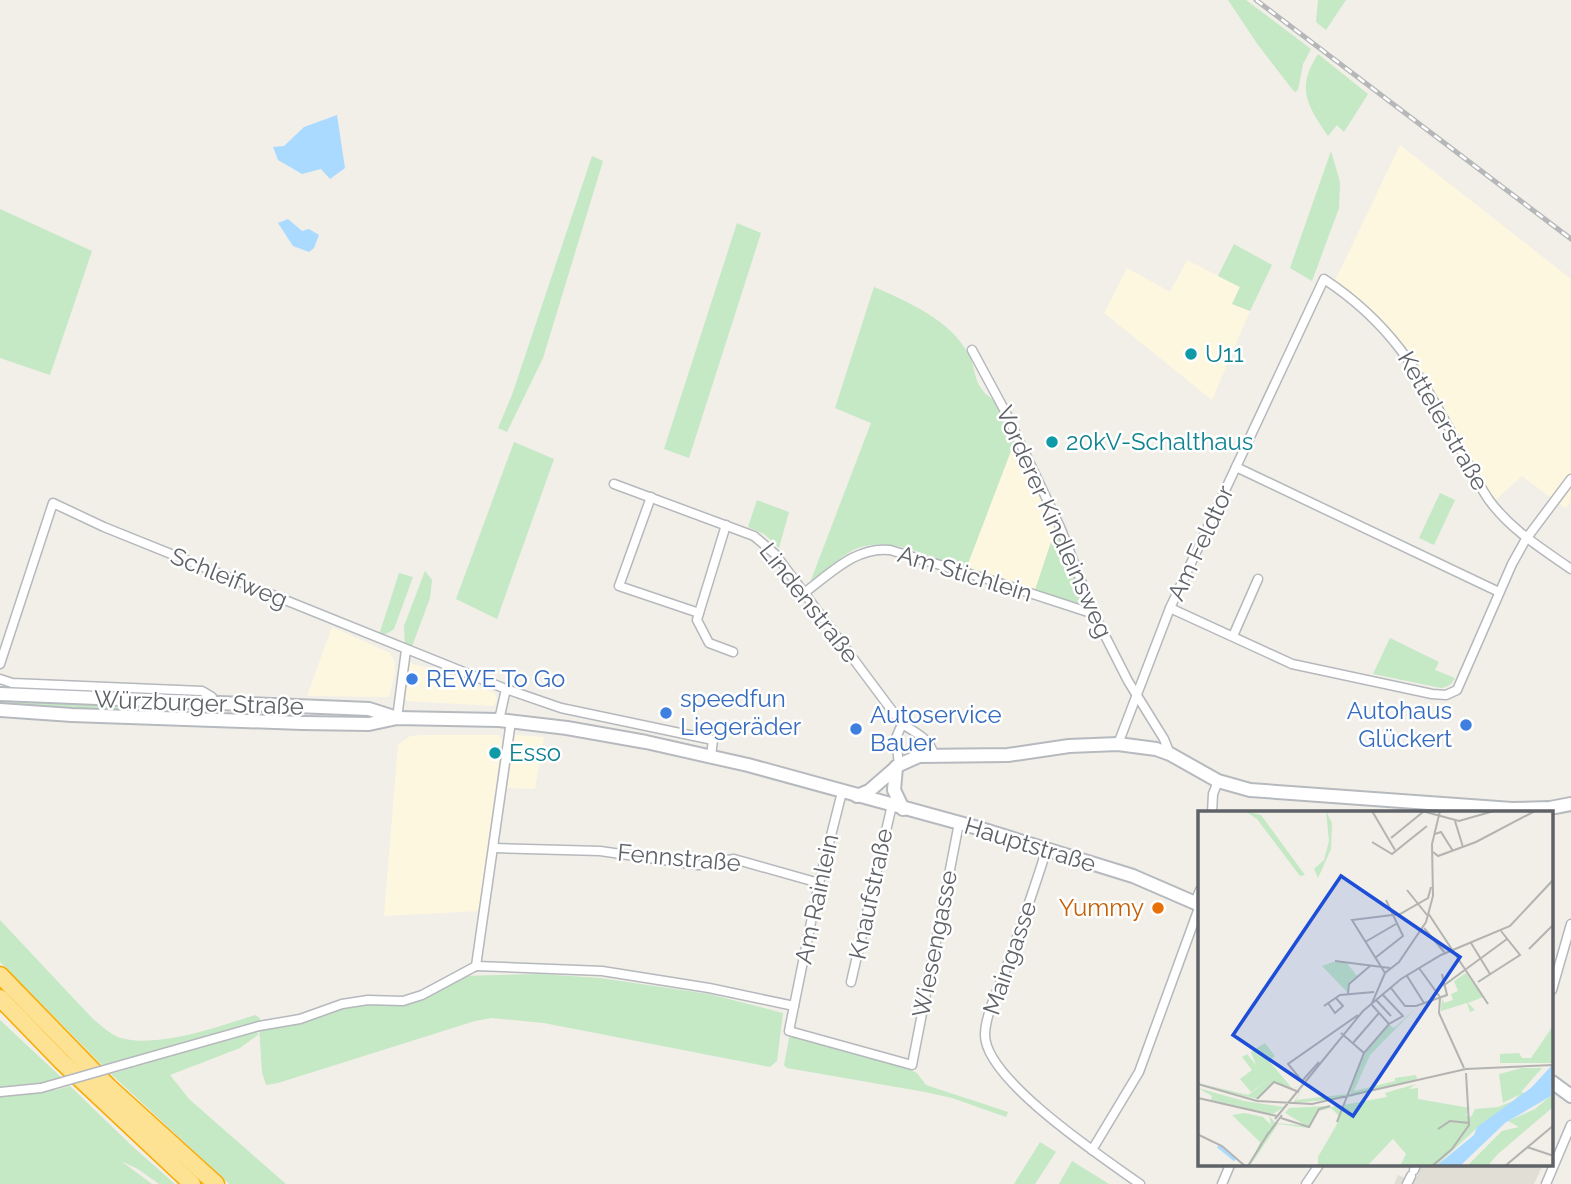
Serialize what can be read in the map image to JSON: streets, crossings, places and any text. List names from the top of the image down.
{
  "streets": {
    "main road": ["Würzburger Straße", "Hauptstraße"],
    "street": [
      "Kettelerstraße",
      "Vorderer Kindleinsweg",
      "Am Feldtor",
      "Am Stichlein",
      "Schleifweg",
      "Lindenstraße",
      "Fennstraße",
      "Knaufstraße",
      "Am Rainlein",
      "Wiesengasse",
      "Maingasse"
    ]
  },
  "crossings": [
    ["Kettelerstraße", "Am Feldtor"],
    ["Vorderer Kindleinsweg", "Am Feldtor"],
    ["Vorderer Kindleinsweg", "Am Stichlein"],
    ["Am Stichlein", "Lindenstraße"],
    ["Würzburger Straße", "Hauptstraße"],
    ["Würzburger Straße", "Am Rainlein"],
    ["Hauptstraße", "Knaufstraße"],
    ["Hauptstraße", "Wiesengasse"],
    ["Hauptstraße", "Maingasse"],
    ["Fennstraße", "Am Rainlein"],
    ["Am Rainlein", "Wiesengasse"]
  ],
  "places": [
    "U11",
    "20kV-Schalthaus",
    "REWE To Go",
    "speedfun Liegeräder",
    "Autohaus Glückert",
    "Autoservice Bauer",
    "Esso",
    "Yummy"
  ]
}
